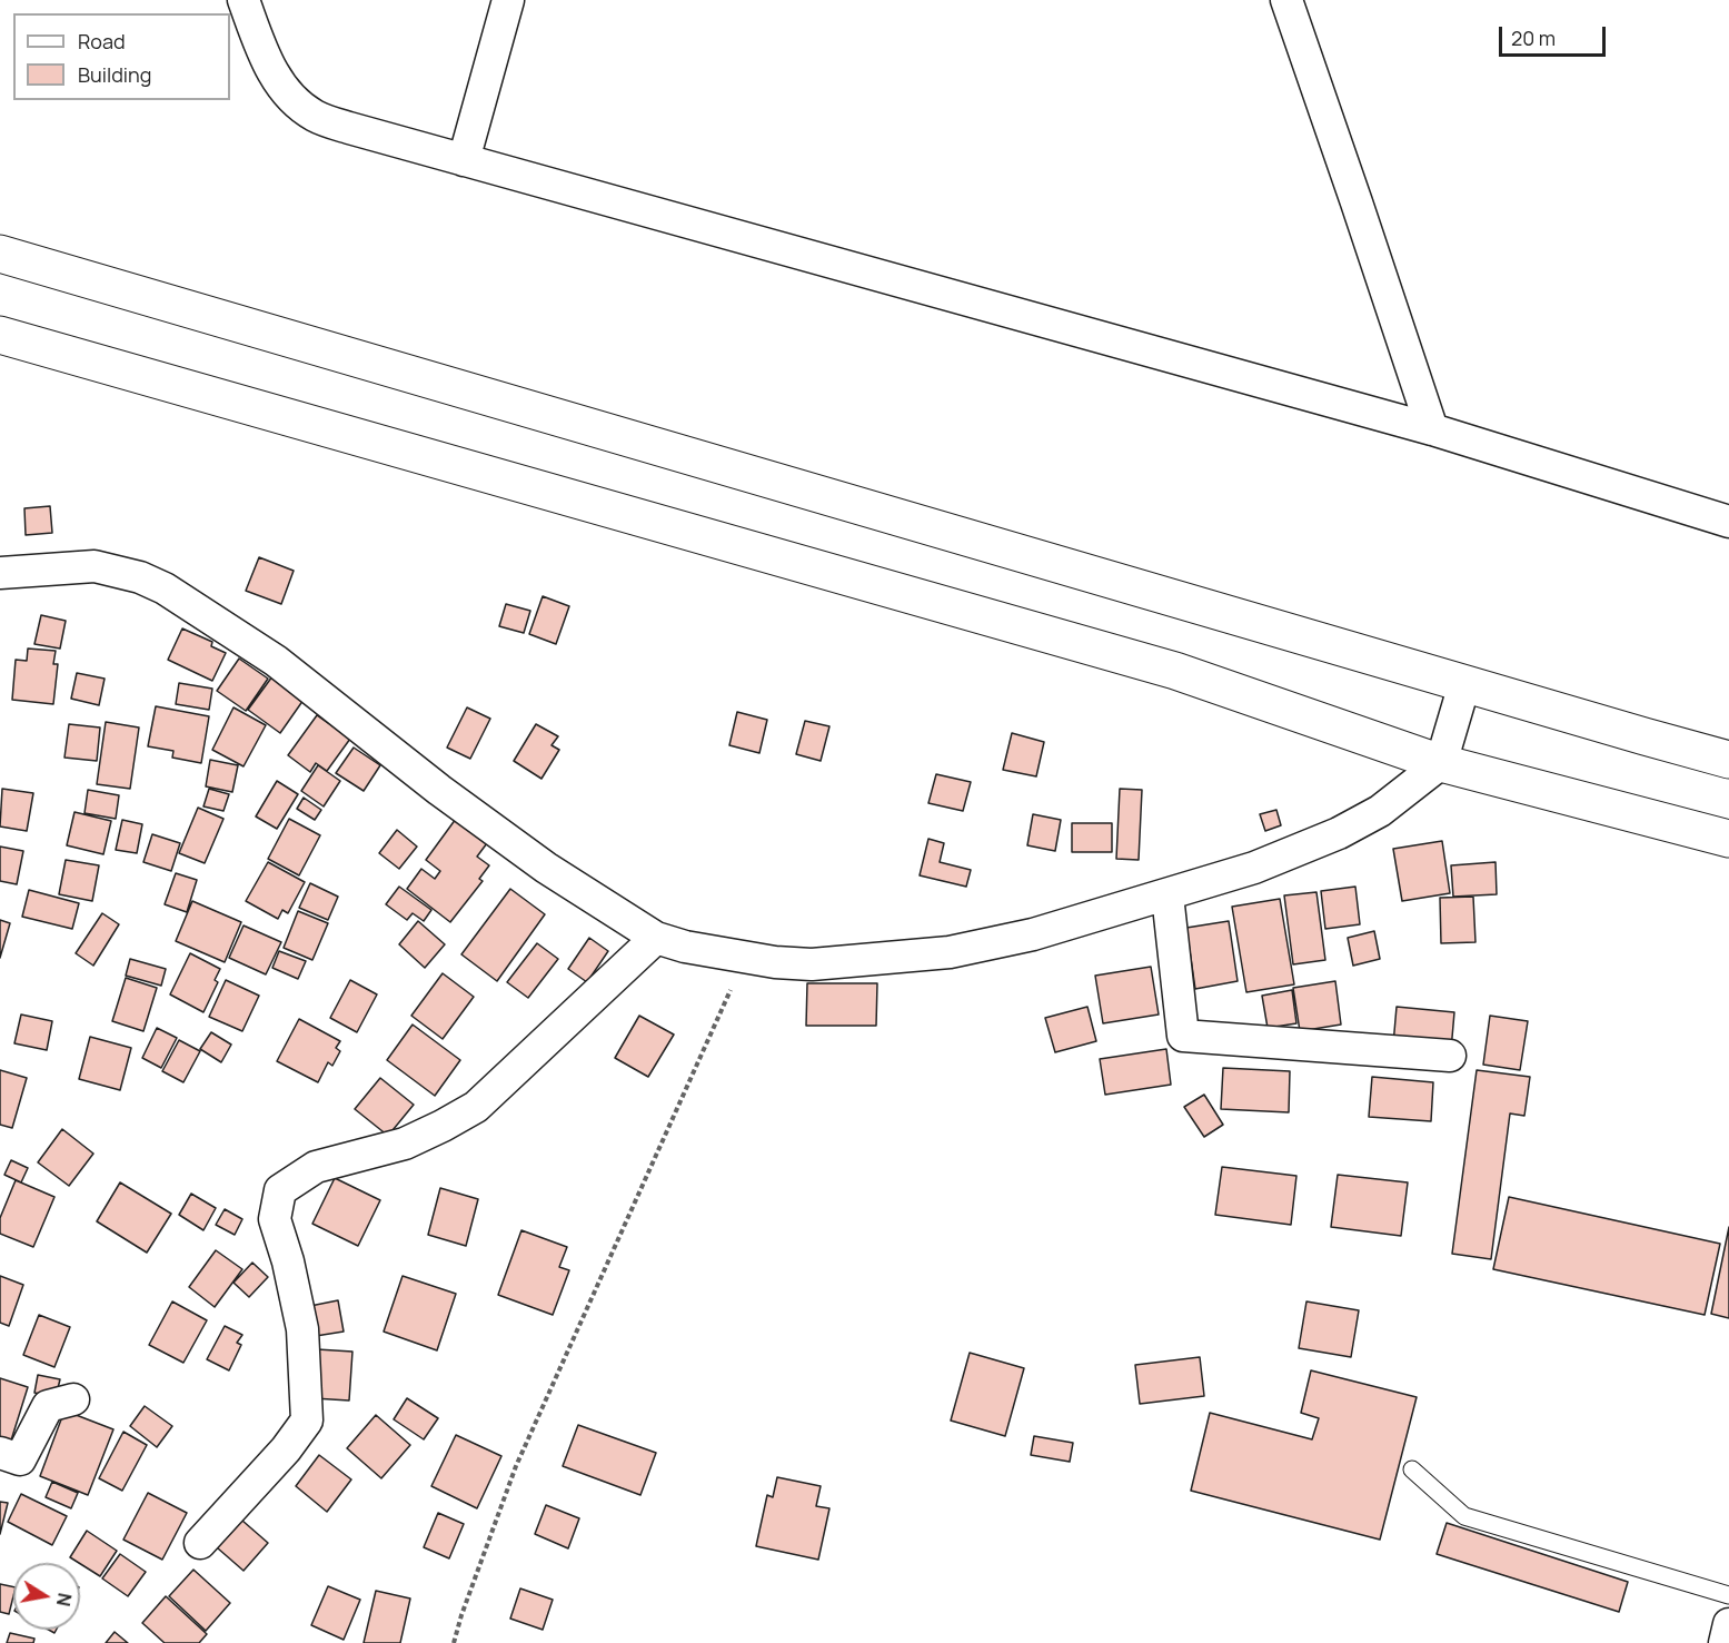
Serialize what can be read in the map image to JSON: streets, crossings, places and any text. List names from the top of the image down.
{
  "legend": ["Road", "Building"],
  "scale_bar": "20 m",
  "north": "right"
}
